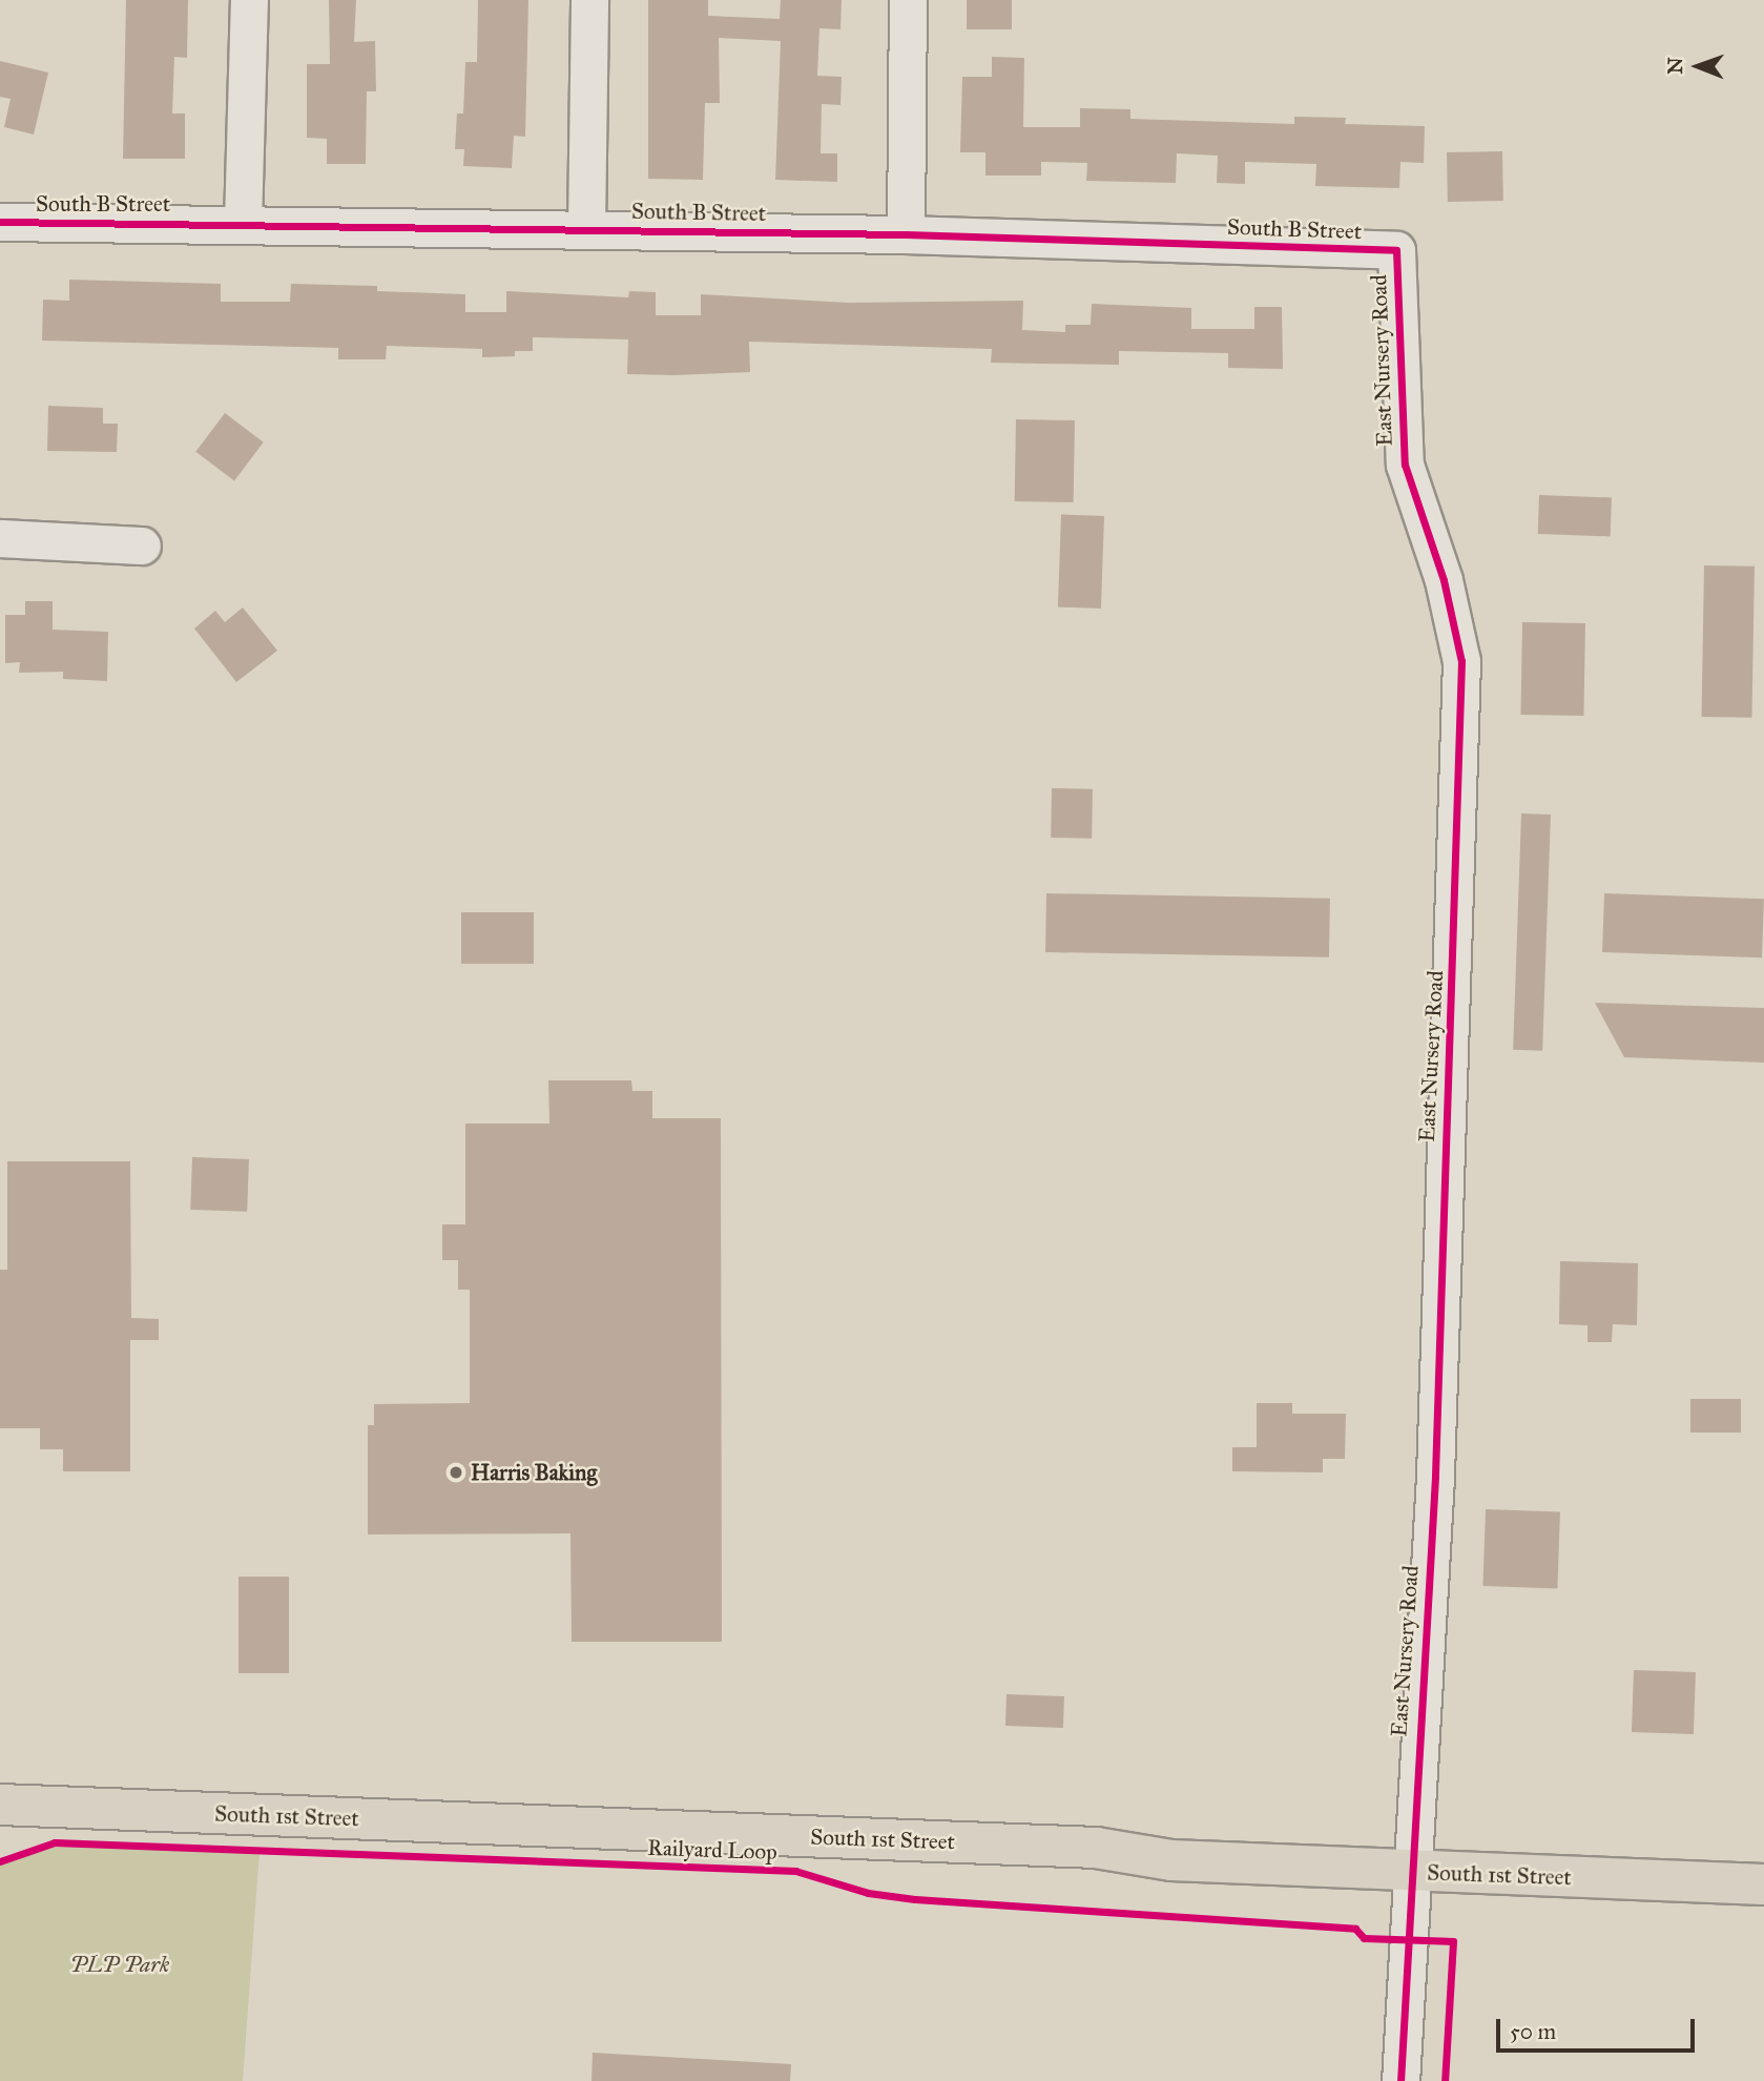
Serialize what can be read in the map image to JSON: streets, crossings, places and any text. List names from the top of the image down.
{
  "streets": {
    "main road": ["South 1st Street"],
    "street": ["South B Street", "East Nursery Road"],
    "cycle path": ["Railyard Loop"]
  },
  "crossings": [
    ["South B Street", "East Nursery Road"],
    ["East Nursery Road", "South 1st Street"]
  ],
  "parks": ["PLP Park"],
  "places": ["Harris Baking"],
  "scale_bar": "50 m",
  "north": "left"
}
